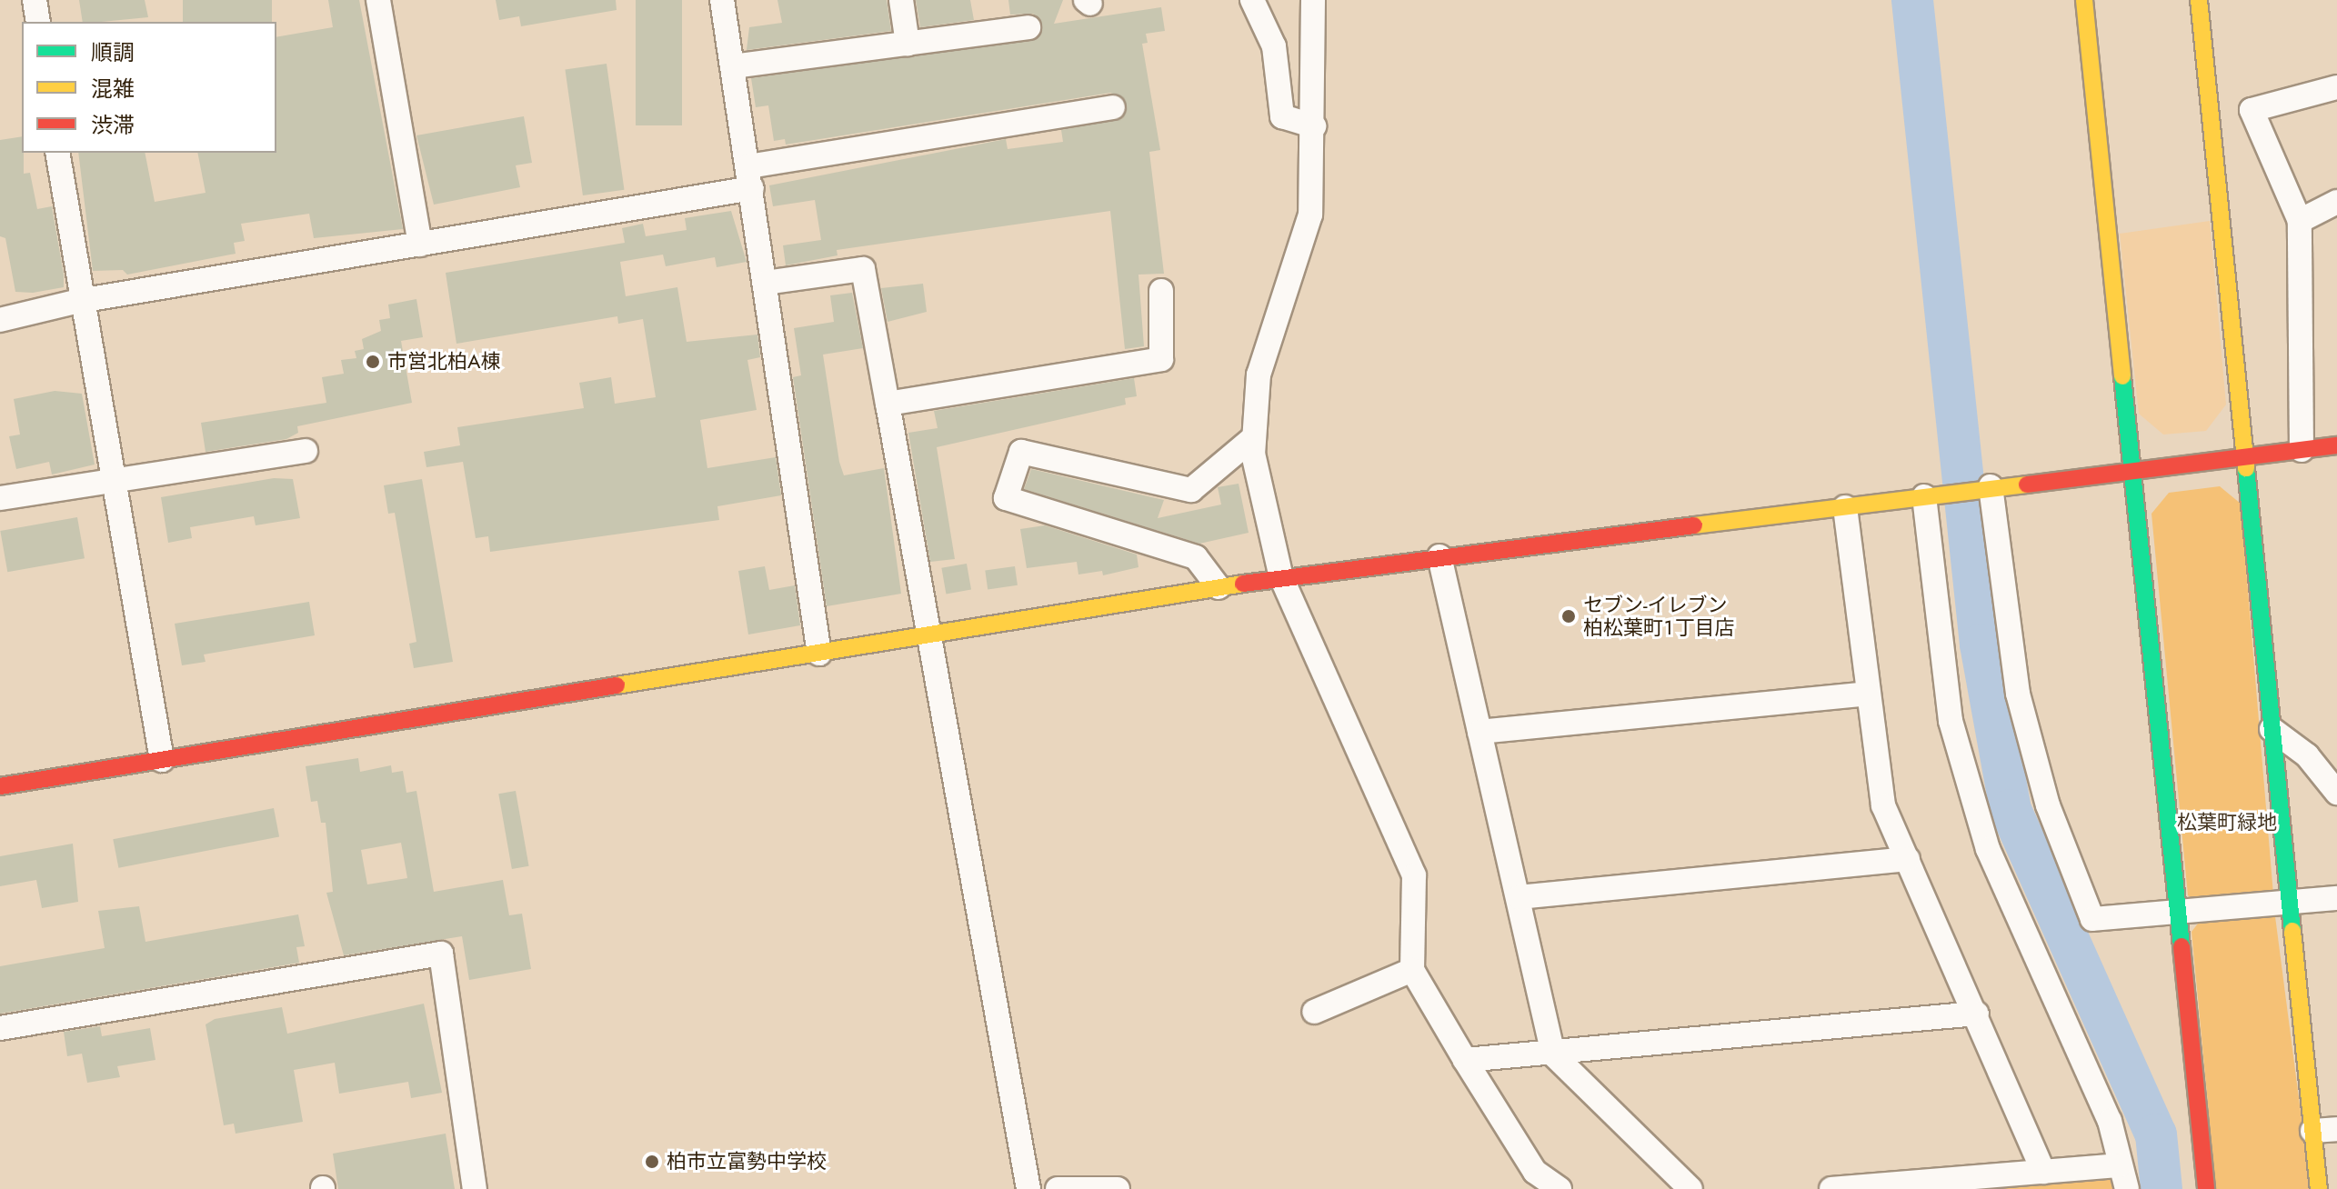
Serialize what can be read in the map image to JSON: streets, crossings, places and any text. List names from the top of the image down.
{
  "parks": ["松葉町緑地"],
  "places": ["市営北柏A棟", "セブン-イレブン 柏松葉町１丁目店", "柏市立富勢中学校"],
  "legend": ["順調", "混雑", "渋滞"]
}
